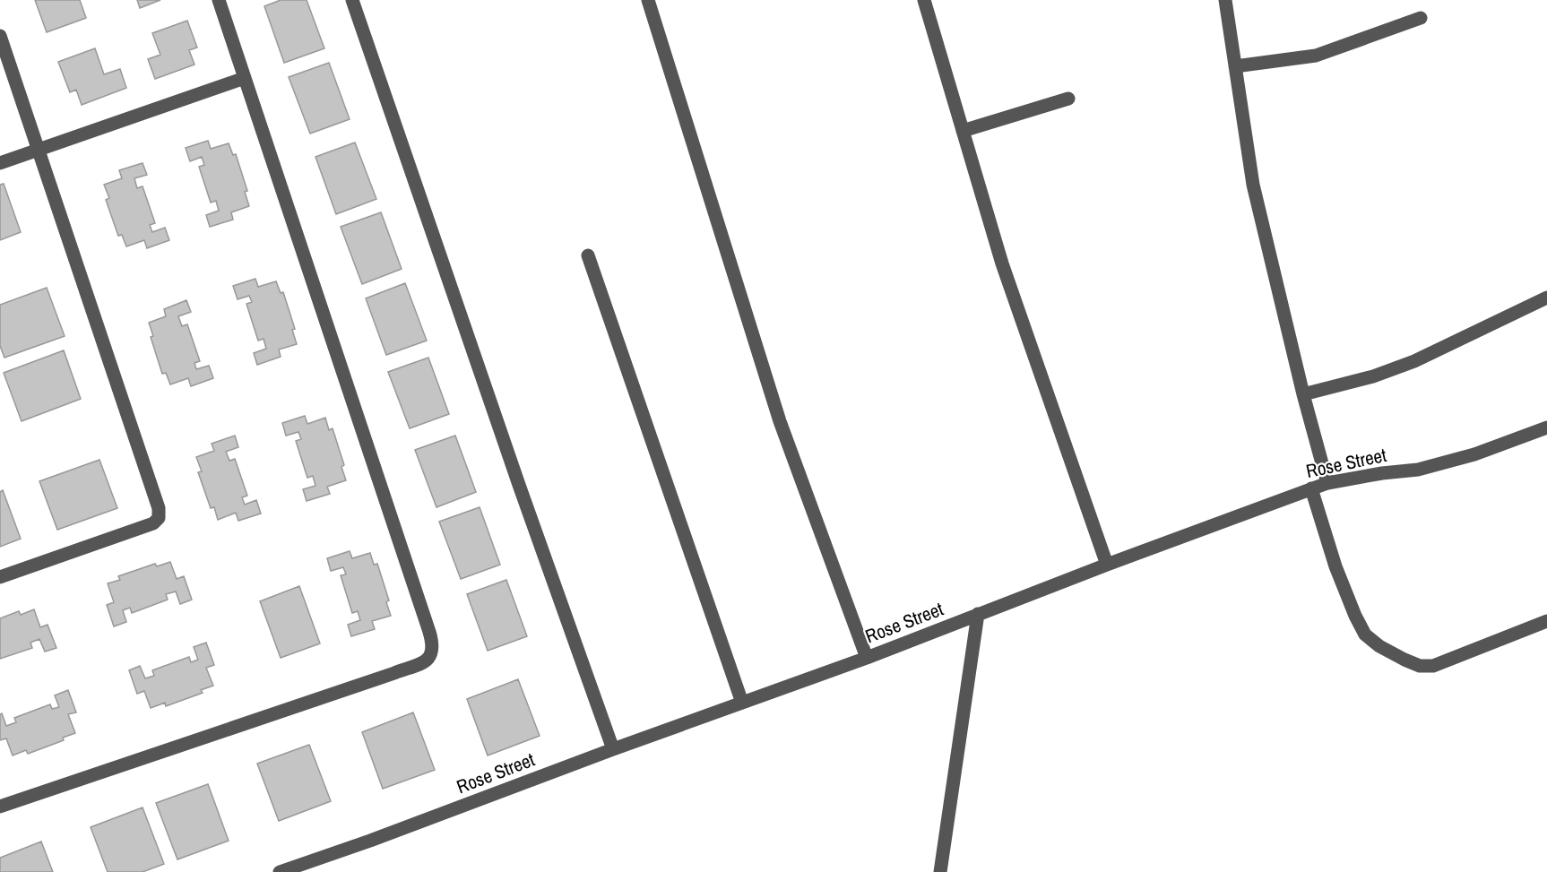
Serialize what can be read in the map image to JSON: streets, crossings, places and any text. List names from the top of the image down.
{
  "streets": {
    "street": ["Rose Street"]
  }
}
